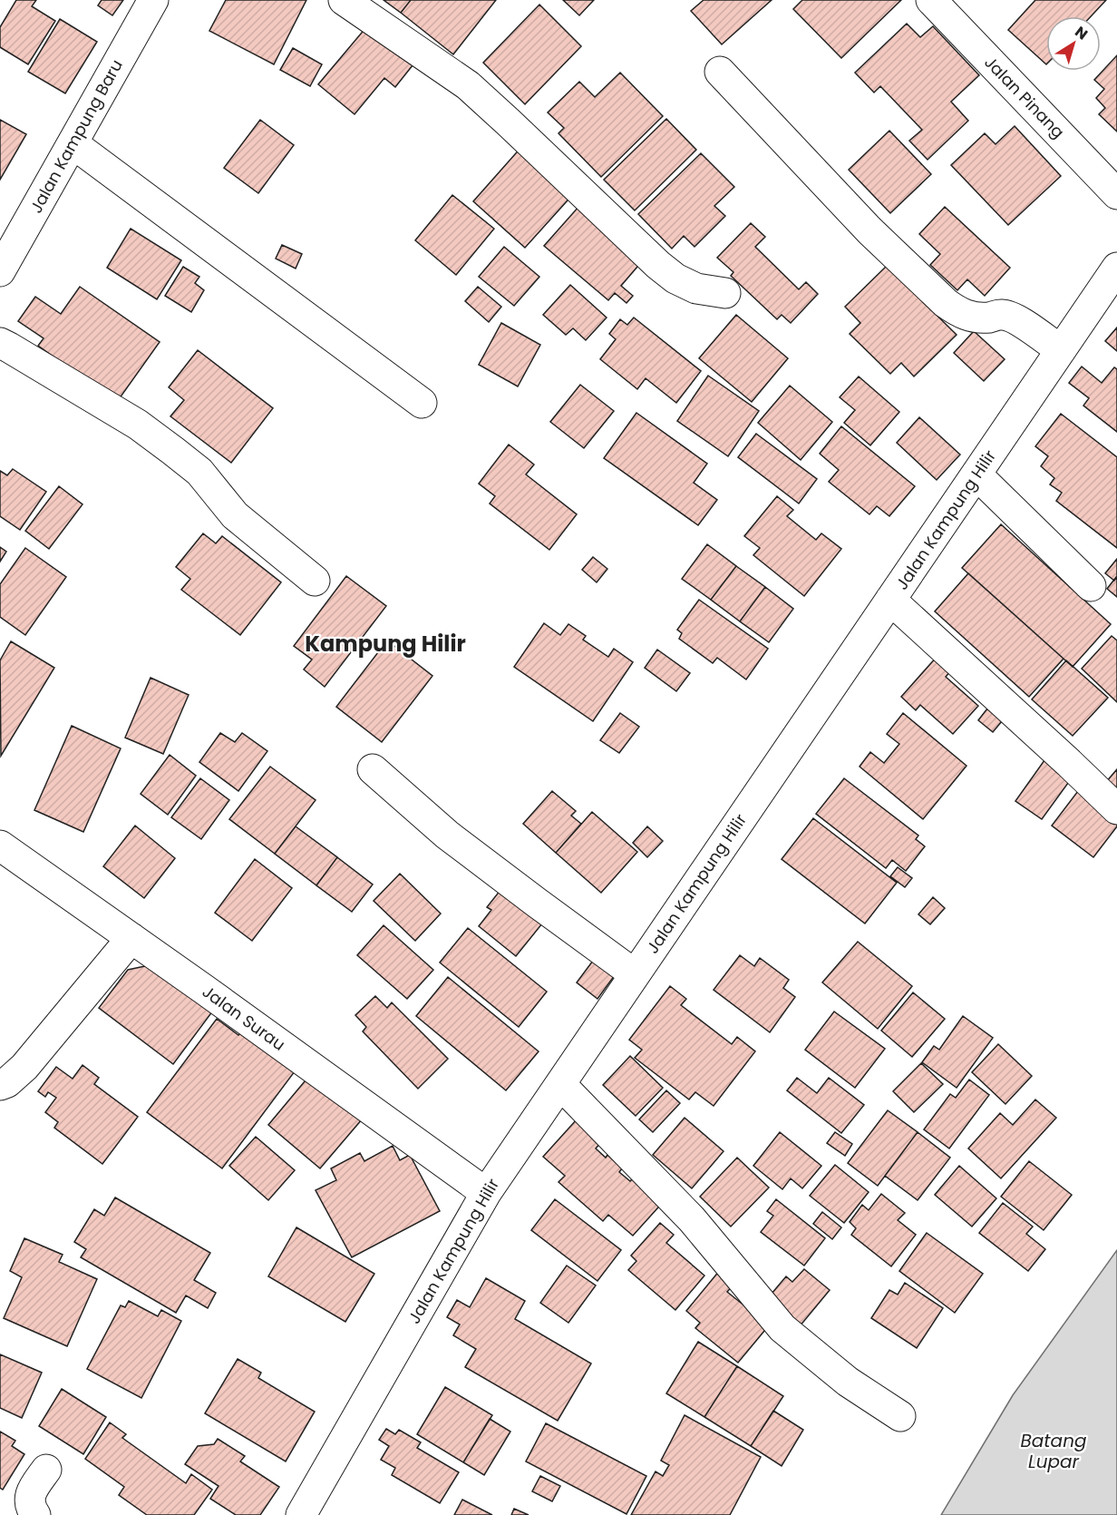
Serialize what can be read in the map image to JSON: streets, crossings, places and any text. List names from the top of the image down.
{
  "streets": {
    "street": [
      "Jalan Pinang",
      "Jalan Kampung Baru",
      "Jalan Kampung Hilir",
      "Jalan Surau"
    ]
  },
  "crossings": [
    ["Jalan Kampung Hilir", "Jalan Surau"]
  ],
  "districts": ["Kampung Hilir"],
  "water": ["Batang Lupar"],
  "north": "top right"
}
